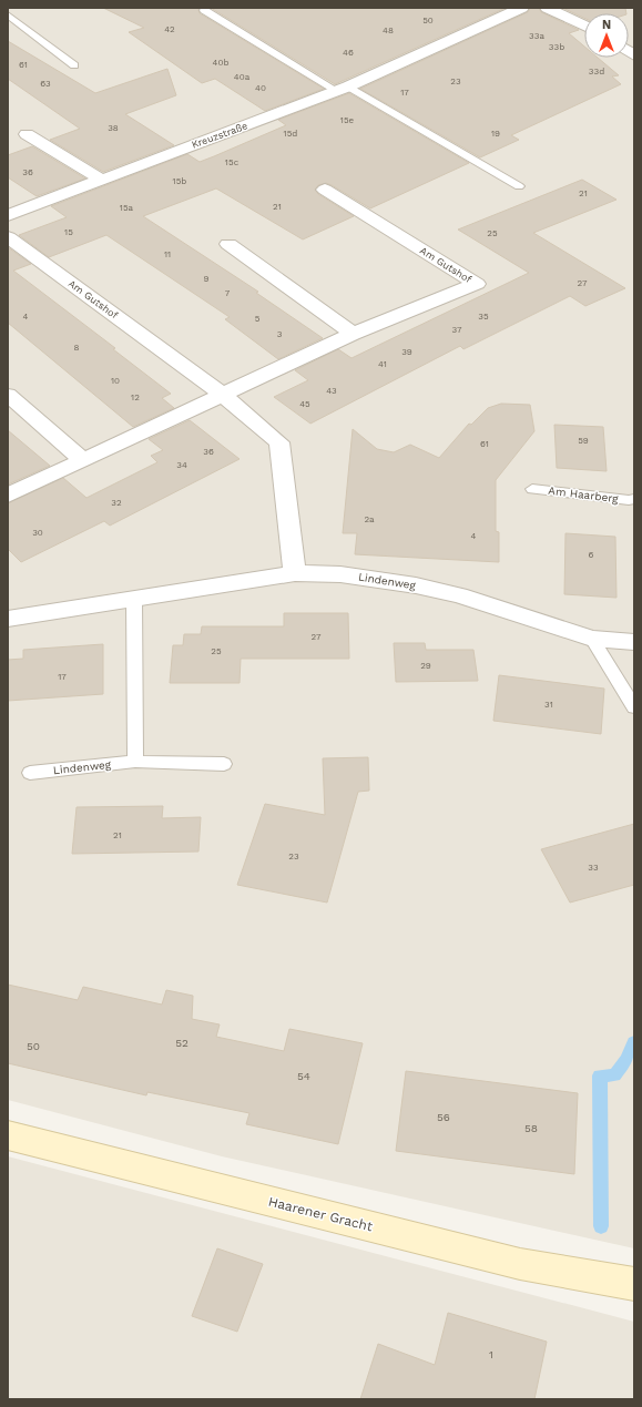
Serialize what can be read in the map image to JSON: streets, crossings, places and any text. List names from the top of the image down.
{
  "streets": {
    "main road": ["Haarener Gracht"],
    "street": ["Kreuzstraße", "Am Gutshof", "Lindenweg"],
    "lane": ["Am Haarberg"]
  },
  "crossings": [
    ["Am Gutshof", "Lindenweg"]
  ],
  "house_numbers": [
    "50",
    "42",
    "48",
    "33a",
    "33b",
    "46",
    "40b",
    "61",
    "33d",
    "40a",
    "23",
    "63",
    "40",
    "17",
    "15e",
    "38",
    "15d",
    "19",
    "15c",
    "36",
    "15b",
    "21",
    "21",
    "15a",
    "15",
    "25",
    "11",
    "9",
    "27",
    "7",
    "4",
    "35",
    "5",
    "37",
    "3",
    "8",
    "39",
    "41",
    "10",
    "43",
    "12",
    "45",
    "59",
    "61",
    "36",
    "34",
    "32",
    "2a",
    "30",
    "4",
    "6",
    "27",
    "25",
    "29",
    "17",
    "31",
    "21",
    "23",
    "33",
    "52",
    "50",
    "54",
    "56",
    "58",
    "1"
  ],
  "north": "top"
}
